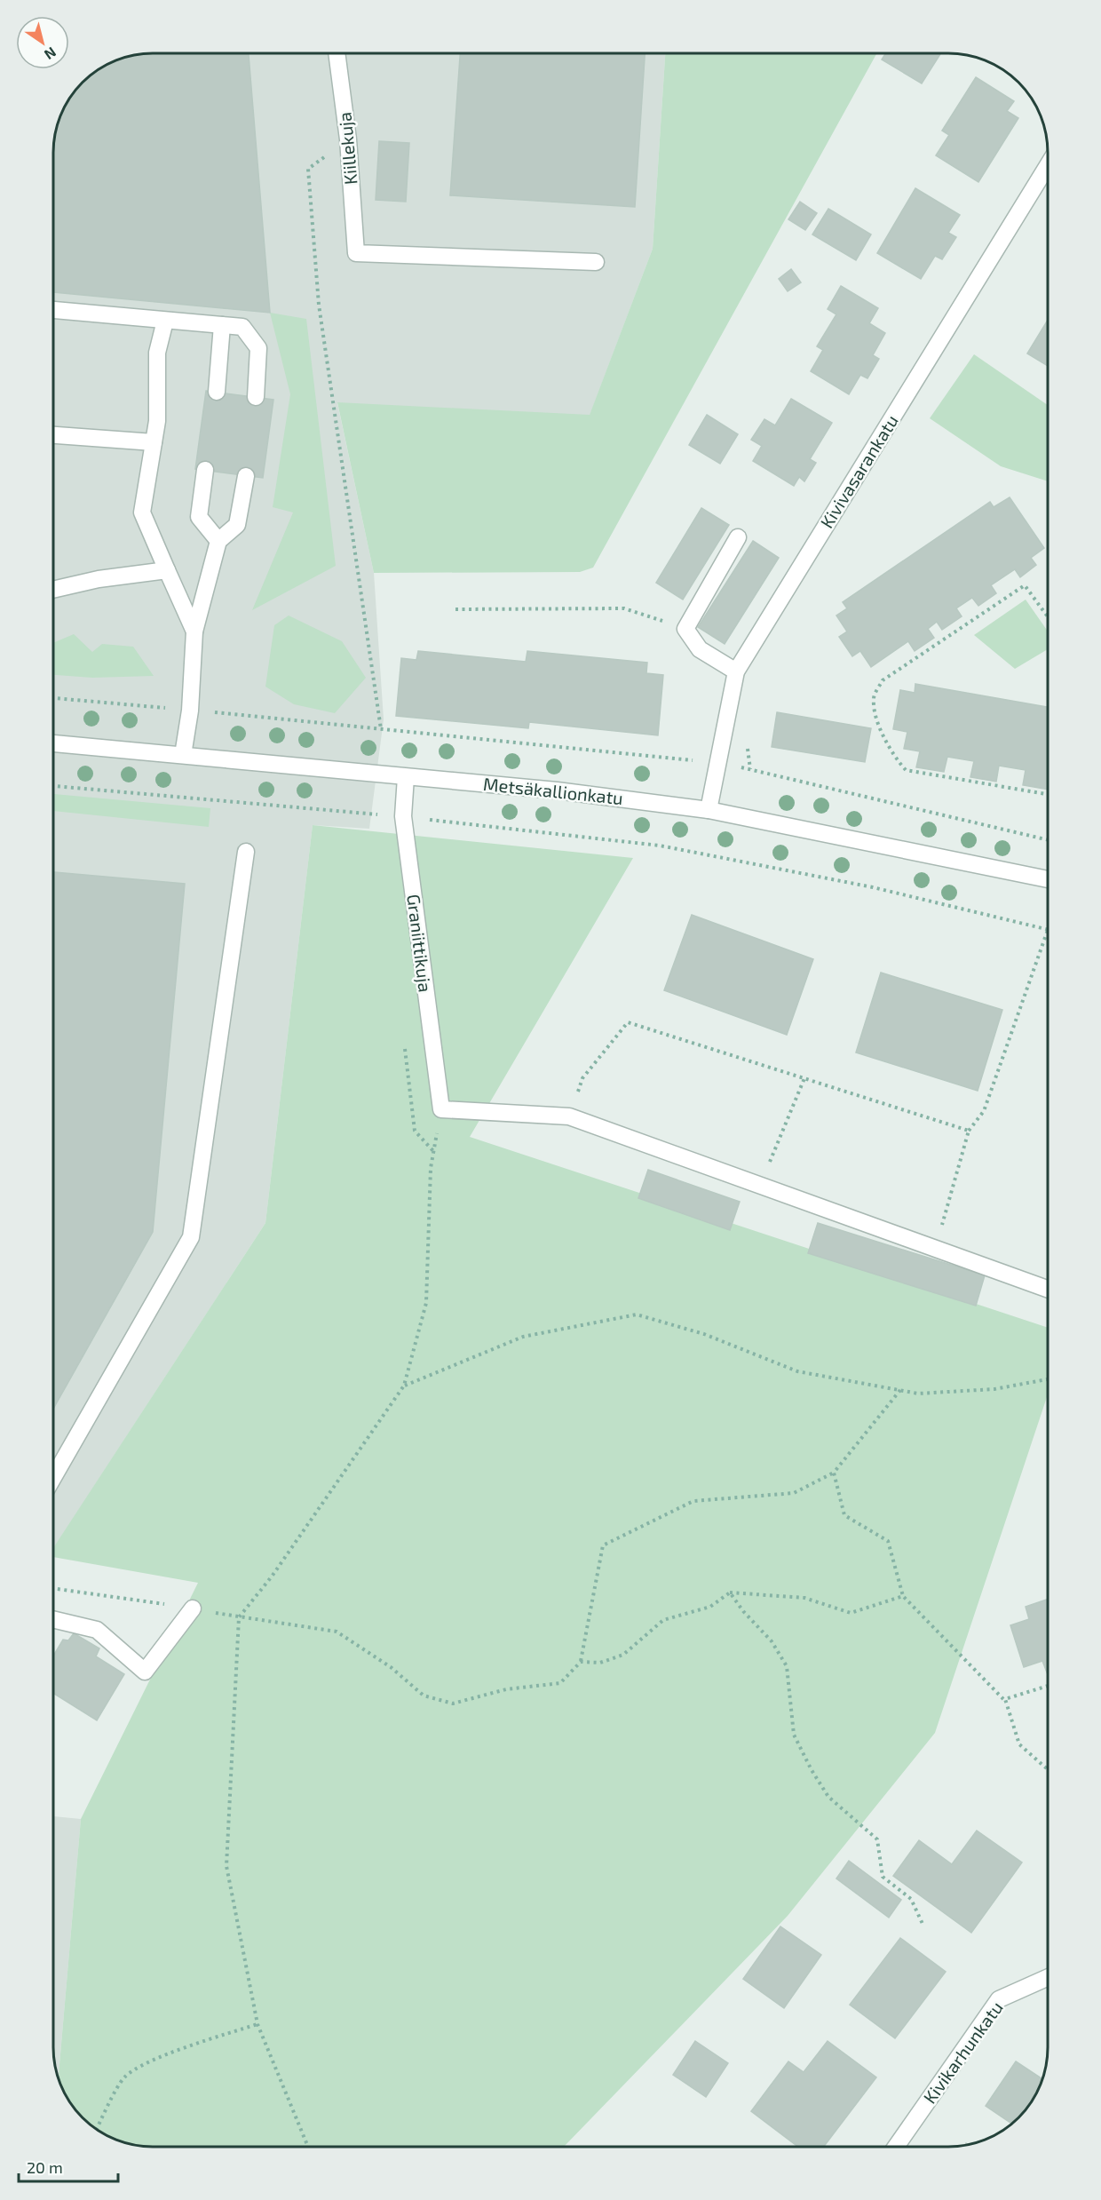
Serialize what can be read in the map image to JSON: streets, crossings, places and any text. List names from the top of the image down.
{
  "streets": {
    "street": [
      "Kiillekuja",
      "Kivivasarankatu",
      "Metsäkallionkatu",
      "Graniittikuja",
      "Kivikarhunkatu"
    ]
  },
  "crossings": [
    ["Kivivasarankatu", "Metsäkallionkatu"],
    ["Metsäkallionkatu", "Graniittikuja"]
  ],
  "scale_bar": "20 m",
  "north": "bottom right"
}
